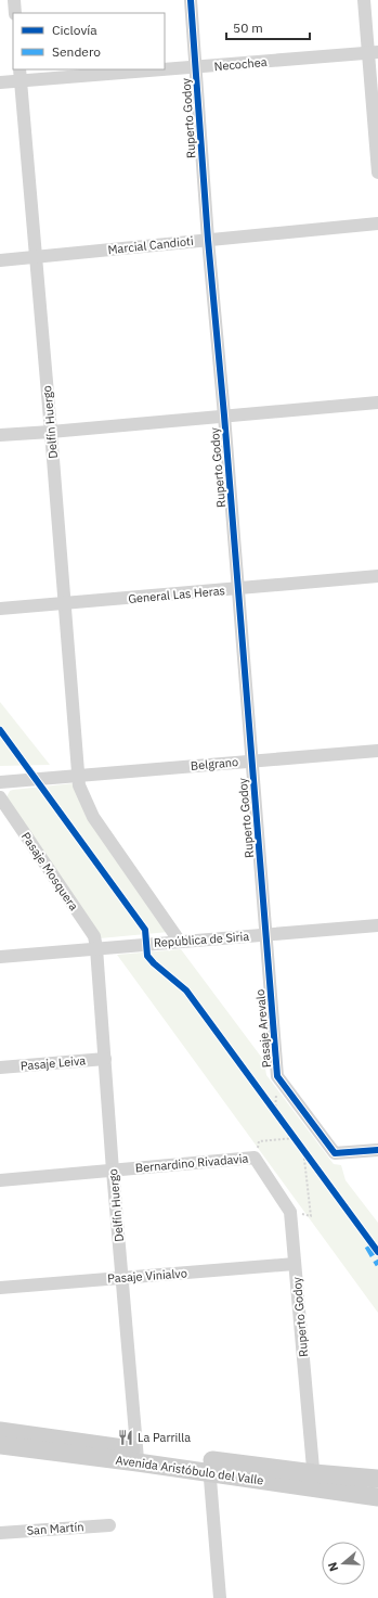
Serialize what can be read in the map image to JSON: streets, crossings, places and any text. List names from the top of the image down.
{
  "streets": {
    "main road": ["Avenida Aristóbulo del Valle"],
    "street": [
      "Necochea",
      "Ruperto Godoy",
      "Marcial Candioti",
      "Delfín Huergo",
      "General Las Heras",
      "Belgrano",
      "Pasaje Mosquera",
      "República de Siria",
      "Pasaje Arevalo",
      "Pasaje Leiva",
      "Bernardino Rivadavia",
      "Pasaje Vinialvo",
      "San Martín"
    ]
  },
  "crossings": [
    ["Necochea", "Ruperto Godoy"],
    ["Necochea", "Delfín Huergo"],
    ["Ruperto Godoy", "Marcial Candioti"],
    ["Ruperto Godoy", "General Las Heras"],
    ["Ruperto Godoy", "Belgrano"],
    ["Ruperto Godoy", "República de Siria"],
    ["Ruperto Godoy", "Pasaje Arevalo"],
    ["Ruperto Godoy", "Bernardino Rivadavia"],
    ["Ruperto Godoy", "Pasaje Vinialvo"],
    ["Ruperto Godoy", "Avenida Aristóbulo del Valle"],
    ["Marcial Candioti", "Delfín Huergo"],
    ["Delfín Huergo", "General Las Heras"],
    ["Delfín Huergo", "Belgrano"],
    ["Delfín Huergo", "Pasaje Mosquera"],
    ["Delfín Huergo", "República de Siria"],
    ["Delfín Huergo", "Pasaje Leiva"],
    ["Delfín Huergo", "Bernardino Rivadavia"],
    ["Delfín Huergo", "Pasaje Vinialvo"],
    ["Delfín Huergo", "Avenida Aristóbulo del Valle"],
    ["Pasaje Mosquera", "República de Siria"],
    ["República de Siria", "Pasaje Arevalo"]
  ],
  "places": {
    "restaurant": ["La Parrilla"]
  },
  "legend": ["Ciclovía", "Sendero"],
  "scale_bar": "50 m",
  "north": "left"
}
